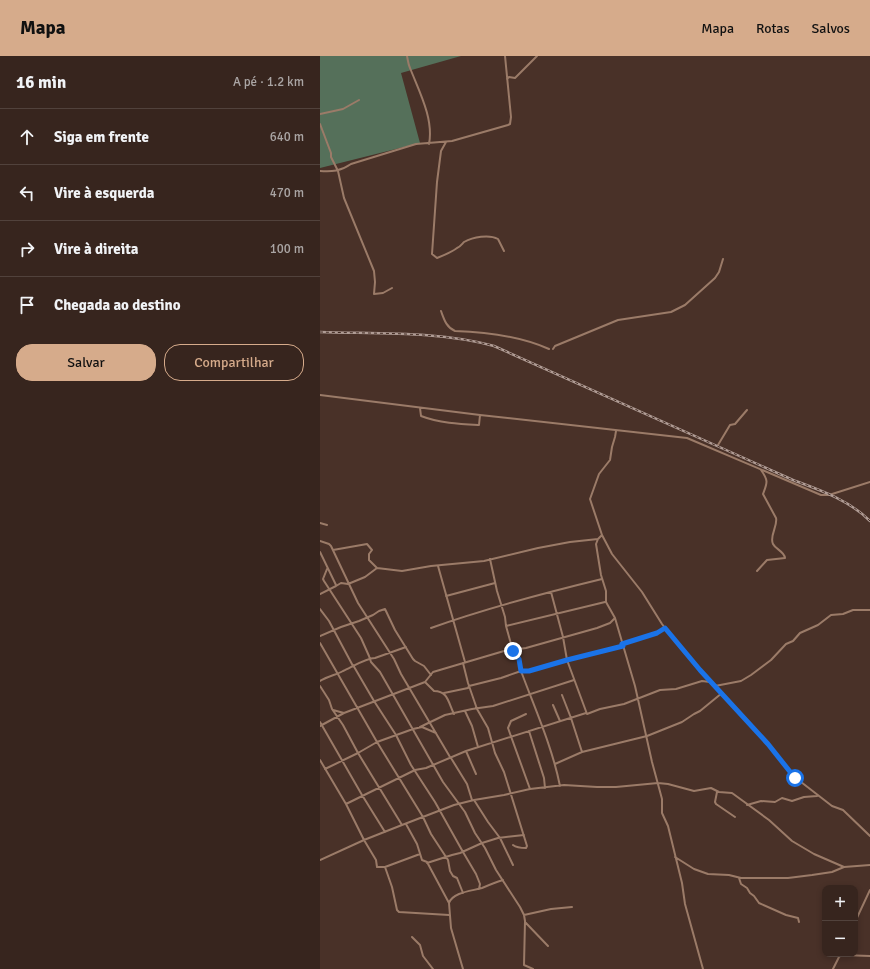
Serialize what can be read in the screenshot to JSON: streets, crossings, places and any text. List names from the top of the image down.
{
  "page": {
    "header": "Mapa",
    "nav": ["Mapa", "Rotas", "Salvos"],
    "heading": ["16 min", "A pé · 1.2 km"],
    "list": [
      ["Siga em frente", "640 m"],
      ["Vire à esquerda", "470 m"],
      ["Vire à direita", "100 m"],
      "Chegada ao destino"
    ],
    "buttons": ["Salvar", "Compartilhar"],
    "map_buttons": ["+", "−"]
  }
}
